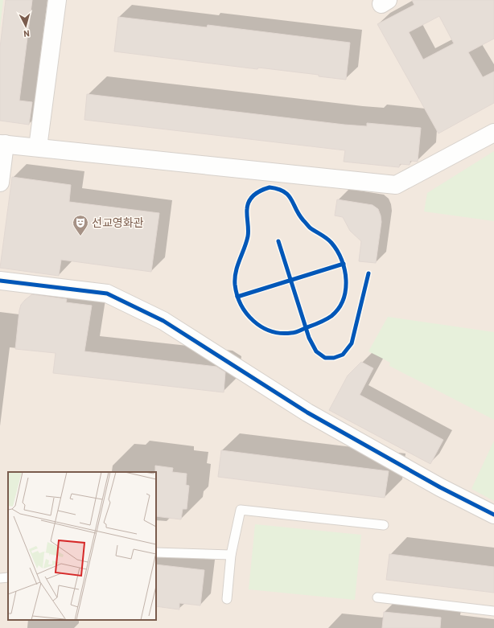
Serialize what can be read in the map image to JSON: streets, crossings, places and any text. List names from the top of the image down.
{
  "places": {
    "theatre": ["선교영화관"]
  },
  "north": "bottom"
}
